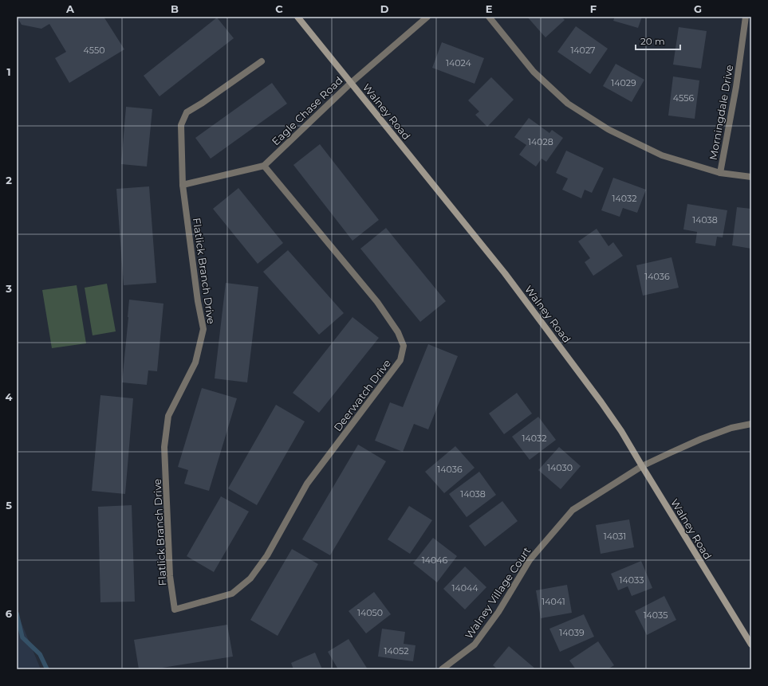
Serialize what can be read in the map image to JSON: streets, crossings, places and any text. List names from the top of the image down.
{
  "streets": {
    "main road": ["Walney Road"],
    "street": [
      "Eagle Chase Road",
      "Morningdale Drive",
      "Flatlick Branch Drive",
      "Deerwatch Drive",
      "Walney Village Court"
    ]
  },
  "crossings": [
    ["Eagle Chase Road", "Walney Road"],
    ["Eagle Chase Road", "Deerwatch Drive"],
    ["Walney Road", "Walney Village Court"],
    ["Flatlick Branch Drive", "Deerwatch Drive"]
  ],
  "house_numbers": [
    "4550",
    "14027",
    "14024",
    "14029",
    "4556",
    "14028",
    "14032",
    "14038",
    "14036",
    "14032",
    "14030",
    "14036",
    "14038",
    "14031",
    "14046",
    "14033",
    "14044",
    "14041",
    "14050",
    "14035",
    "14039",
    "14052"
  ],
  "scale_bar": "20 m",
  "grid": {
    "columns": [
      "A",
      "B",
      "C",
      "D",
      "E",
      "F",
      "G"
    ],
    "rows": [
      "1",
      "2",
      "3",
      "4",
      "5",
      "6"
    ]
  }
}
